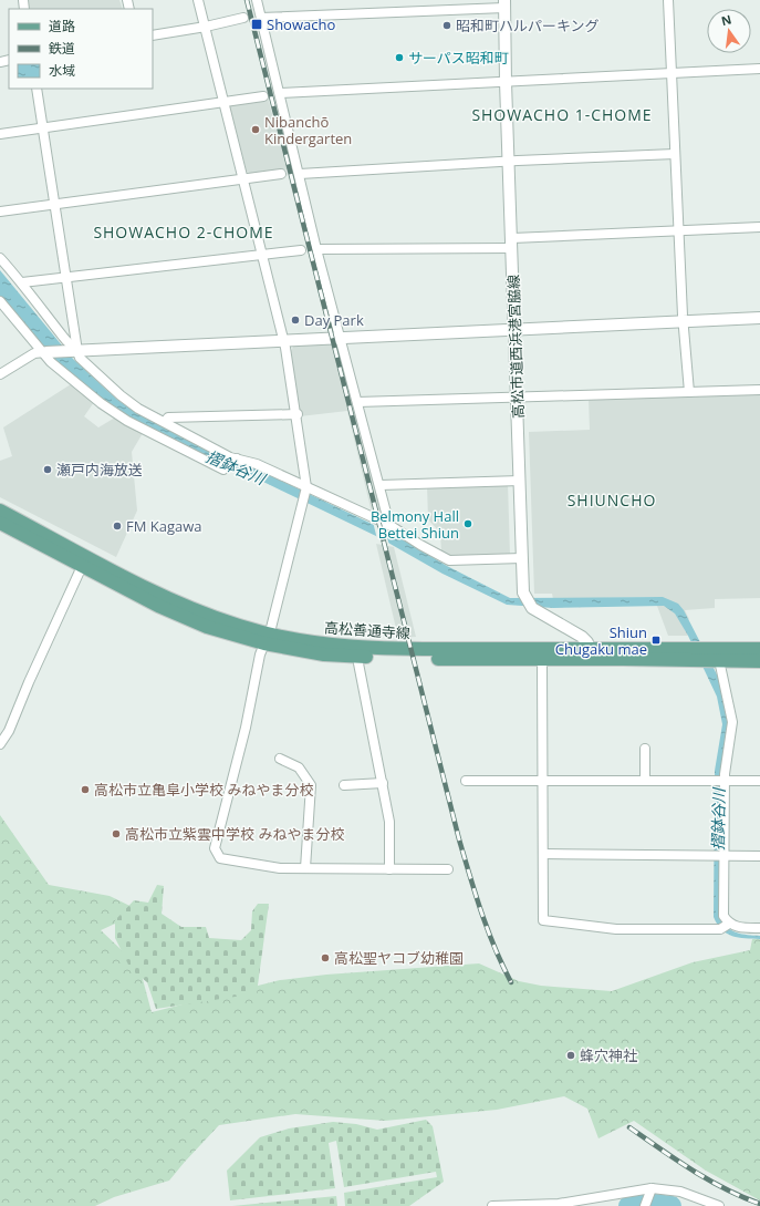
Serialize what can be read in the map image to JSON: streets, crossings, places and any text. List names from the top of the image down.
{
  "streets": {
    "main road": ["高松善通寺線"],
    "street": ["高松市道西浜港宮脇線"]
  },
  "crossings": [
    ["高松市道西浜港宮脇線", "高松善通寺線"]
  ],
  "districts": ["SHOWACHO 1-CHOME", "SHOWACHO 2-CHOME", "SHIUNCHO"],
  "water": ["摺鉢谷川"],
  "places": {
    "transit": ["Showacho", "Shiun Chugaku mae"],
    "other": [
      "昭和町ハルパーキング",
      "サーパス昭和町",
      "Nibanchō Kindergarten",
      "Day Park",
      "瀬戸内海放送",
      "Belmony Hall Bettei Shiun",
      "FM Kagawa",
      "高松市立亀阜小学校 みねやま分校",
      "高松市立紫雲中学校 みねやま分校",
      "高松聖ヤコブ幼稚園",
      "蜂穴神社"
    ]
  },
  "legend": ["道路", "鉄道", "水域"],
  "north": "top"
}
